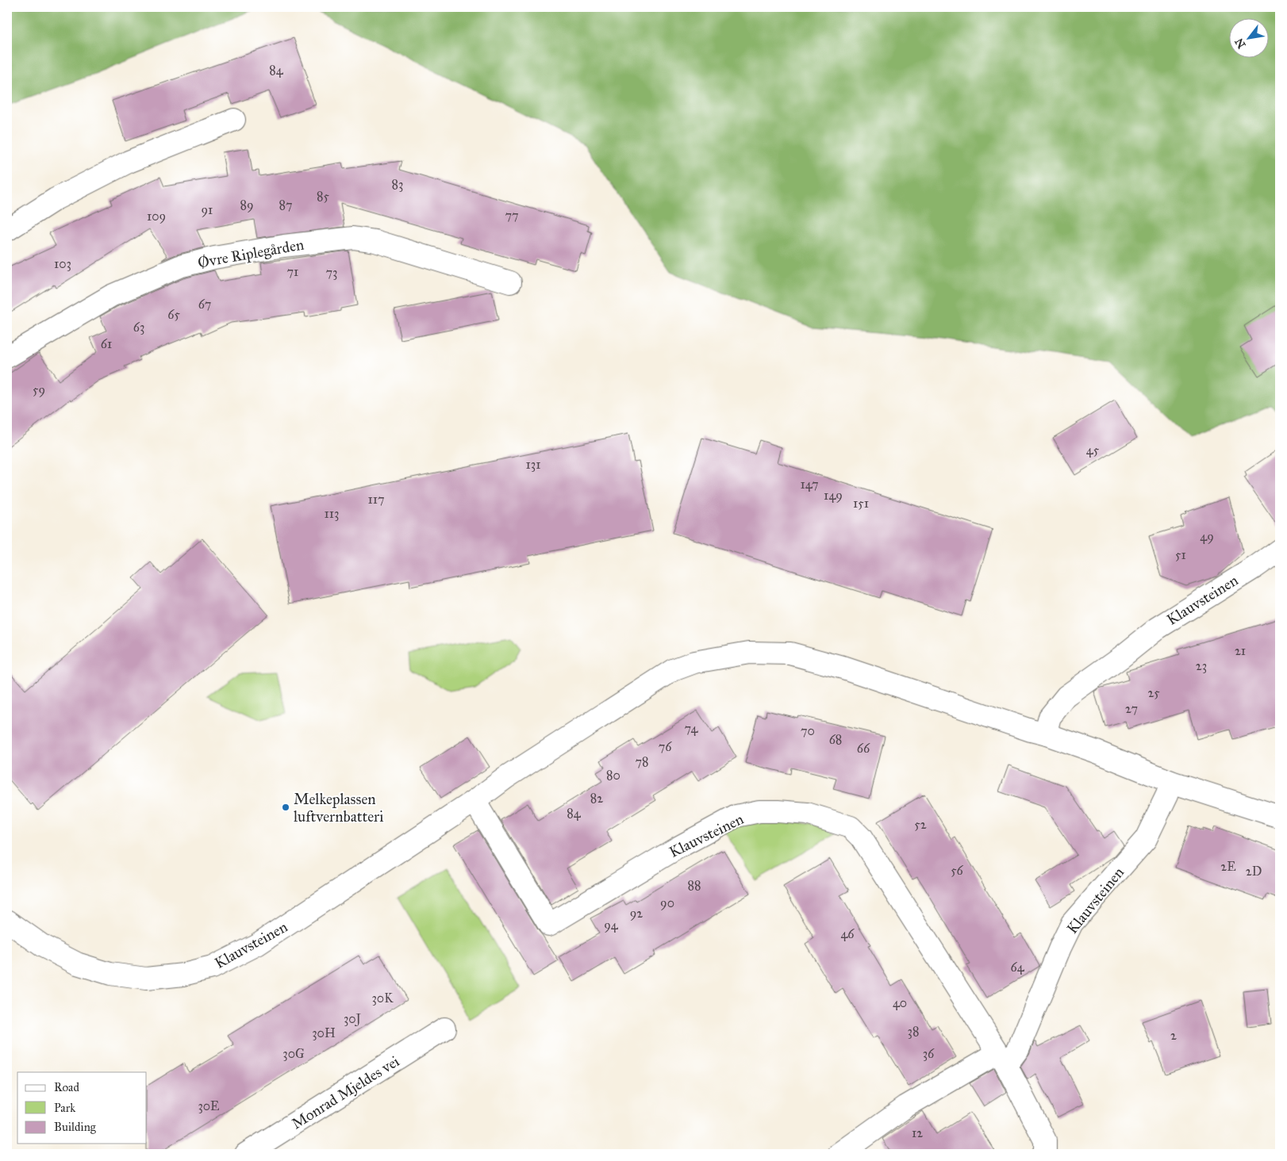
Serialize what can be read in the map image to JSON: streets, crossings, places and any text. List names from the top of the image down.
{
  "streets": {
    "street": ["Øvre Riplegården", "Klauvsteinen", "Monrad Mjeldes vei"]
  },
  "places": ["Melkeplassen luftvernbatteri"],
  "house_numbers": [
    "84",
    "83",
    "85",
    "89",
    "87",
    "91",
    "77",
    "109",
    "103",
    "71",
    "73",
    "67",
    "65",
    "63",
    "61",
    "59",
    "45",
    "131",
    "147",
    "149",
    "117",
    "151",
    "113",
    "49",
    "51",
    "21",
    "23",
    "25",
    "27",
    "74",
    "70",
    "68",
    "76",
    "66",
    "78",
    "80",
    "82",
    "84",
    "52",
    "2E",
    "56",
    "2D",
    "88",
    "90",
    "92",
    "94",
    "46",
    "64",
    "30K",
    "40",
    "30J",
    "38",
    "30H",
    "2",
    "30G",
    "36",
    "30E",
    "12"
  ],
  "legend": ["Road", "Park", "Building"],
  "north": "bottom left"
}
